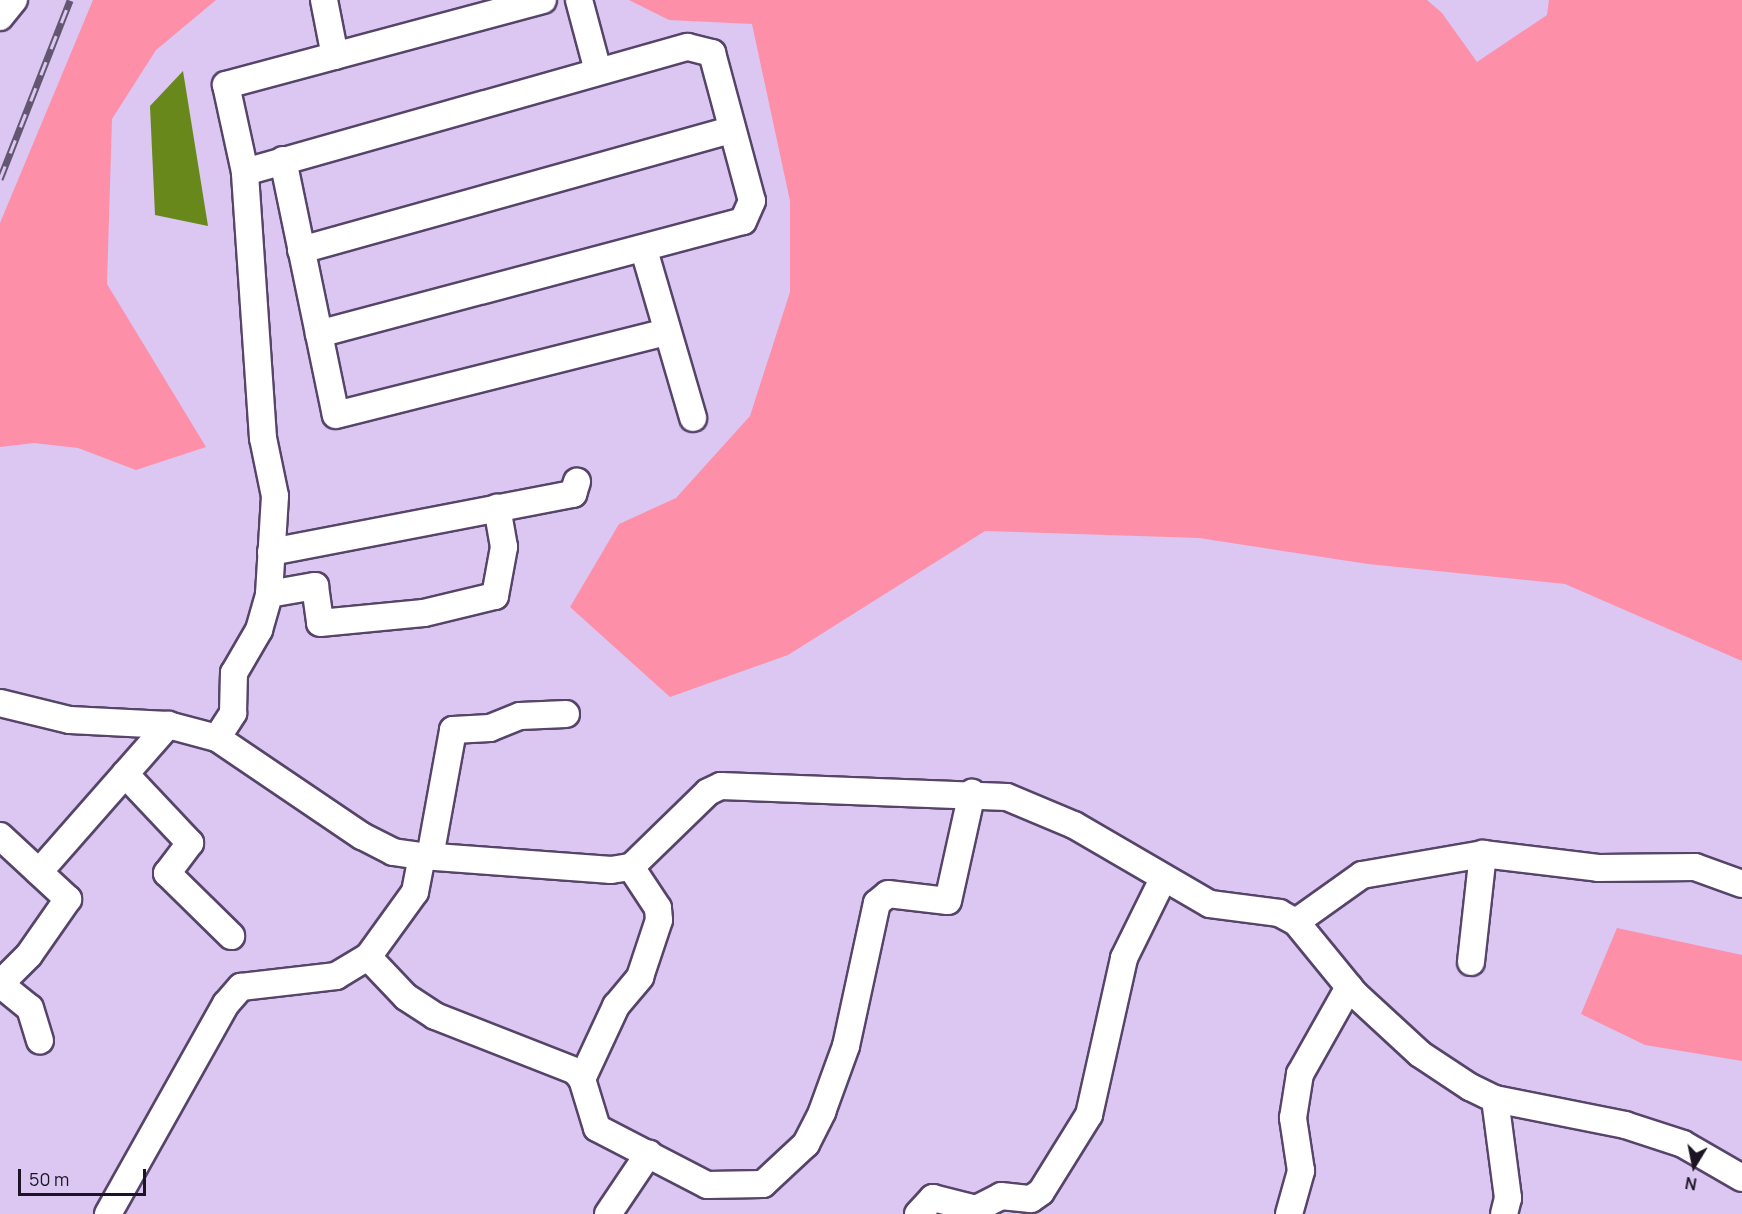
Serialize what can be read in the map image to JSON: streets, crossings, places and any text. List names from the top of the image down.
{
  "scale_bar": "50 m",
  "north": "bottom"
}
